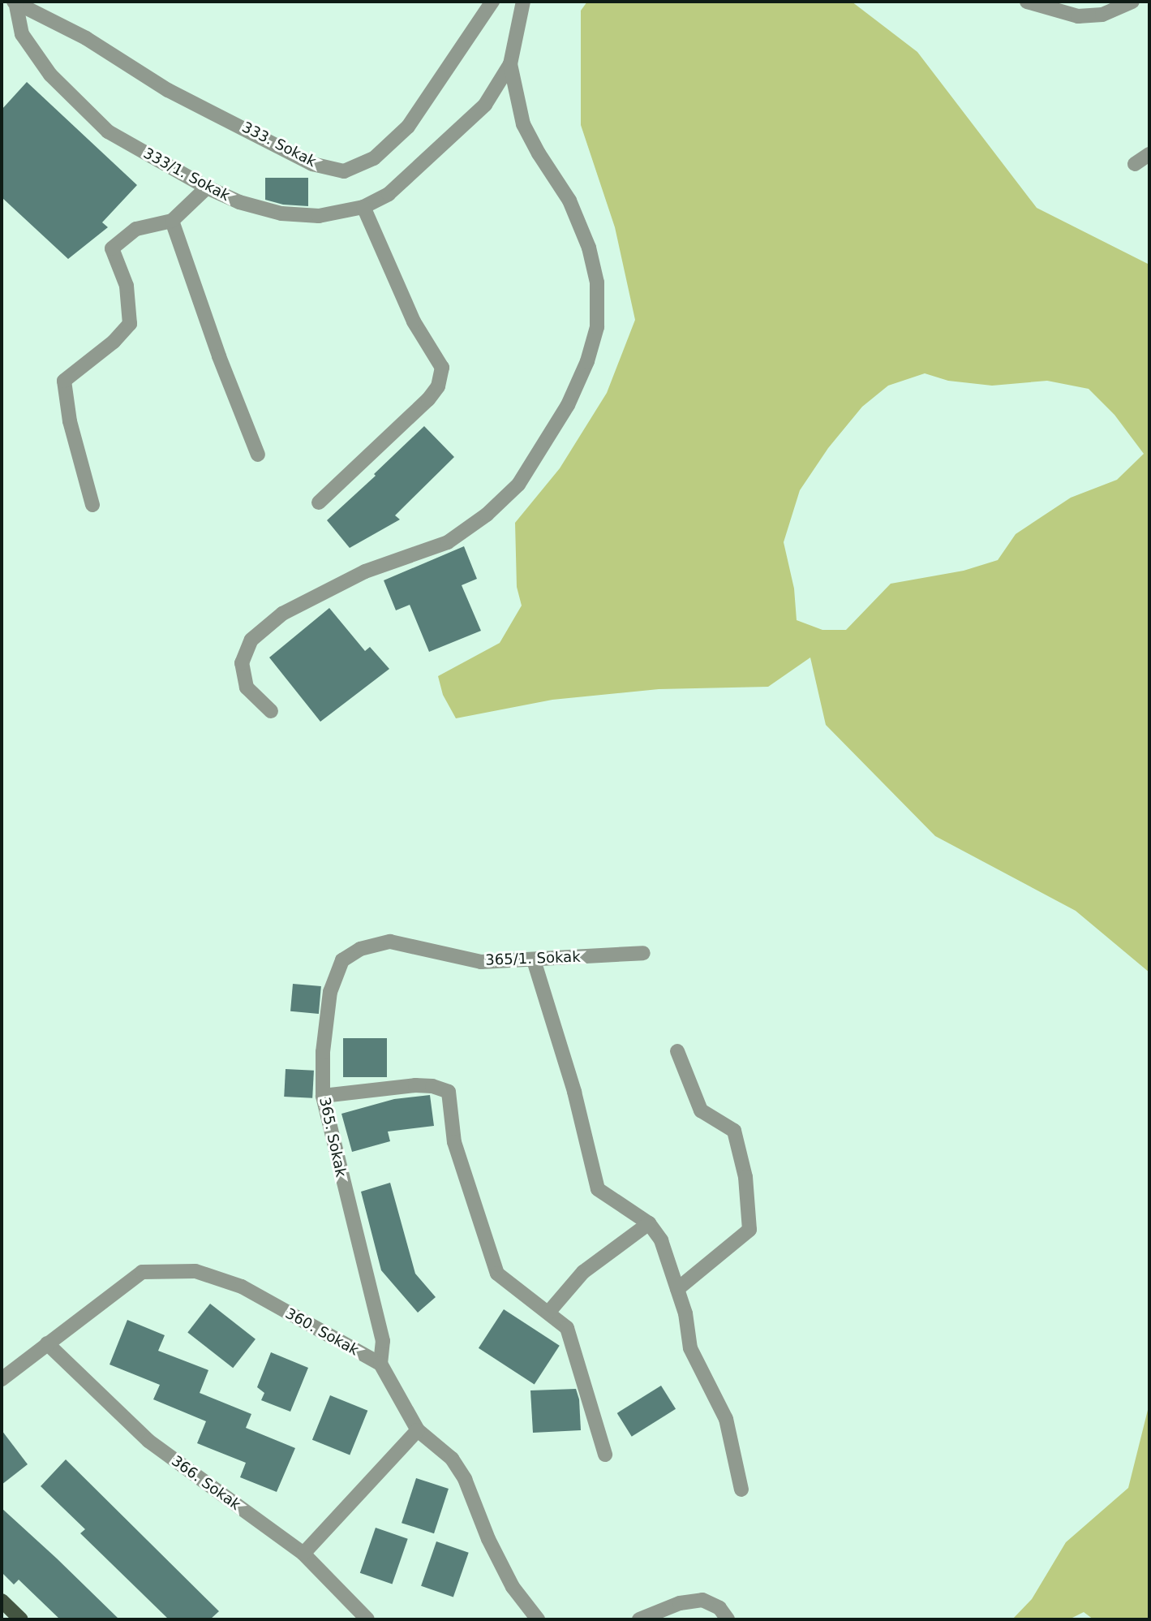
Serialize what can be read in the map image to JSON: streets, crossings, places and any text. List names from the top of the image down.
{
  "streets": {
    "street": [
      "333. Sokak",
      "333/1. Sokak",
      "365/1. Sokak",
      "365. Sokak",
      "360. Sokak",
      "366. Sokak"
    ]
  },
  "crossings": [
    ["333. Sokak", "333/1. Sokak"],
    ["365/1. Sokak", "365. Sokak"],
    ["365. Sokak", "360. Sokak"],
    ["360. Sokak", "366. Sokak"]
  ]
}
